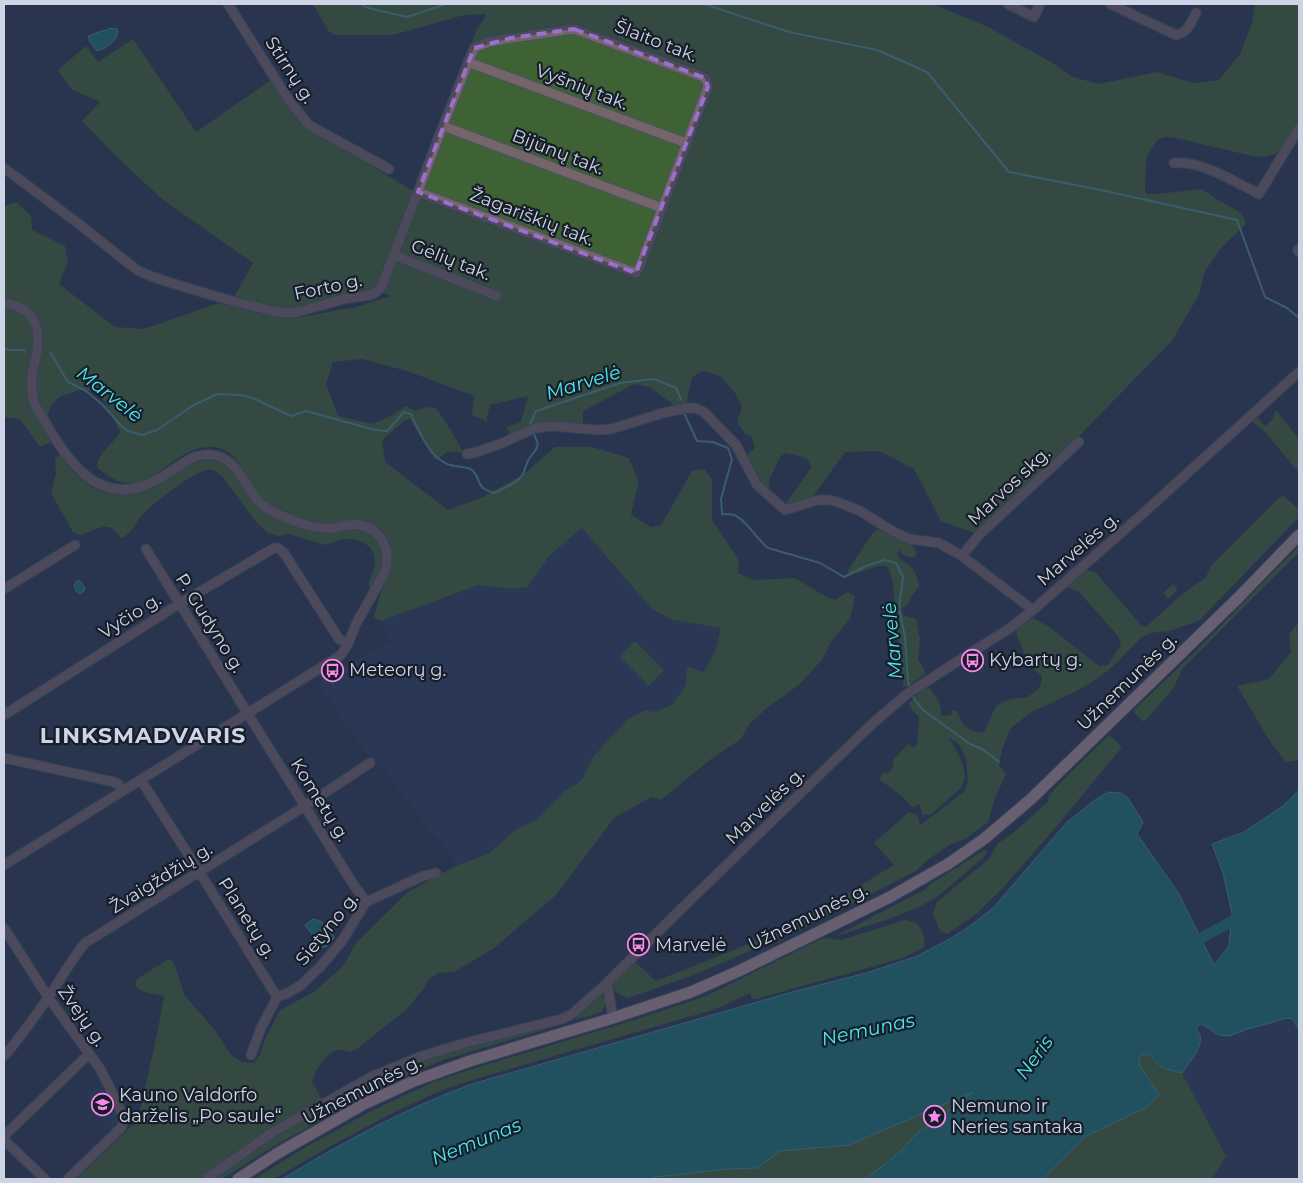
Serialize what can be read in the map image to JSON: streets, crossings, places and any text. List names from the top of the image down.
{
  "streets": {
    "main road": ["Užnemunės g."],
    "street": [
      "Šlaito tak.",
      "Stirnų g.",
      "Vyšnių tak.",
      "Bijūnų tak.",
      "Žagariškių tak.",
      "Gėlių tak.",
      "Forto g.",
      "Marvos skg.",
      "Marvelės g.",
      "Vyčio g.",
      "P. Gudyno g.",
      "Kometų g.",
      "Žvaigždžių g.",
      "Planetų g.",
      "Sietyno g.",
      "Žvejų g."
    ]
  },
  "crossings": [
    ["Šlaito tak.", "Vyšnių tak."],
    ["Šlaito tak.", "Forto g."],
    ["Vyšnių tak.", "Forto g."],
    ["Bijūnų tak.", "Žagariškių tak."],
    ["Bijūnų tak.", "Forto g."],
    ["Žagariškių tak.", "Forto g."],
    ["Gėlių tak.", "Forto g."],
    ["Vyčio g.", "P. Gudyno g."],
    ["P. Gudyno g.", "Kometų g."],
    ["Kometų g.", "Žvaigždžių g."],
    ["Kometų g.", "Sietyno g."],
    ["Žvaigždžių g.", "Planetų g."],
    ["Žvaigždžių g.", "Žvejų g."],
    ["Planetų g.", "Sietyno g."]
  ],
  "districts": ["LINKSMADVARIS"],
  "water": ["Marvelė", "Nemunas", "Neris"],
  "places": {
    "bus stop": ["Kybartų g.", "Meteorų g.", "Marvelė"],
    "school or university": ["Kauno Valdorfo darželis „Po saule“"],
    "place": ["Nemuno ir Neries santaka"]
  }
}
